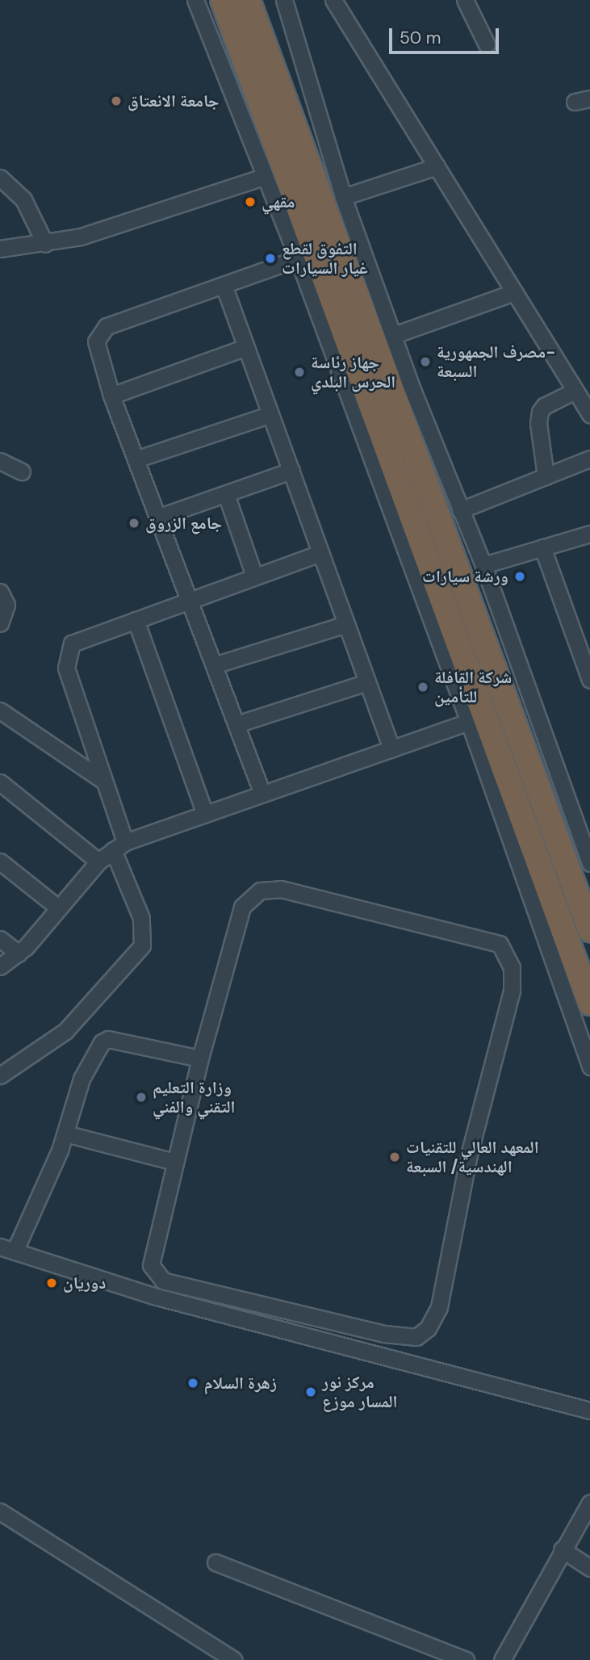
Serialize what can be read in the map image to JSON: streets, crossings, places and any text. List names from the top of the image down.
{
  "places": [
    "جامعة الانعتاق",
    "مقهي",
    "التفوق لقطع غيار السيارات",
    "مصرف الجمهورية- السبعة",
    "جهاز رئاسة الحرس البلدي",
    "جامع الزروق",
    "ورشة سيارات",
    "شركة القافلة للتأمين",
    "وزارة التعليم التقني والفني",
    "المعهد العالي للتقنيات الهندسية/ السبعة",
    "دوريان",
    "زهرة السلام",
    "مركز نور المسار موزع"
  ],
  "scale_bar": "50 m"
}
